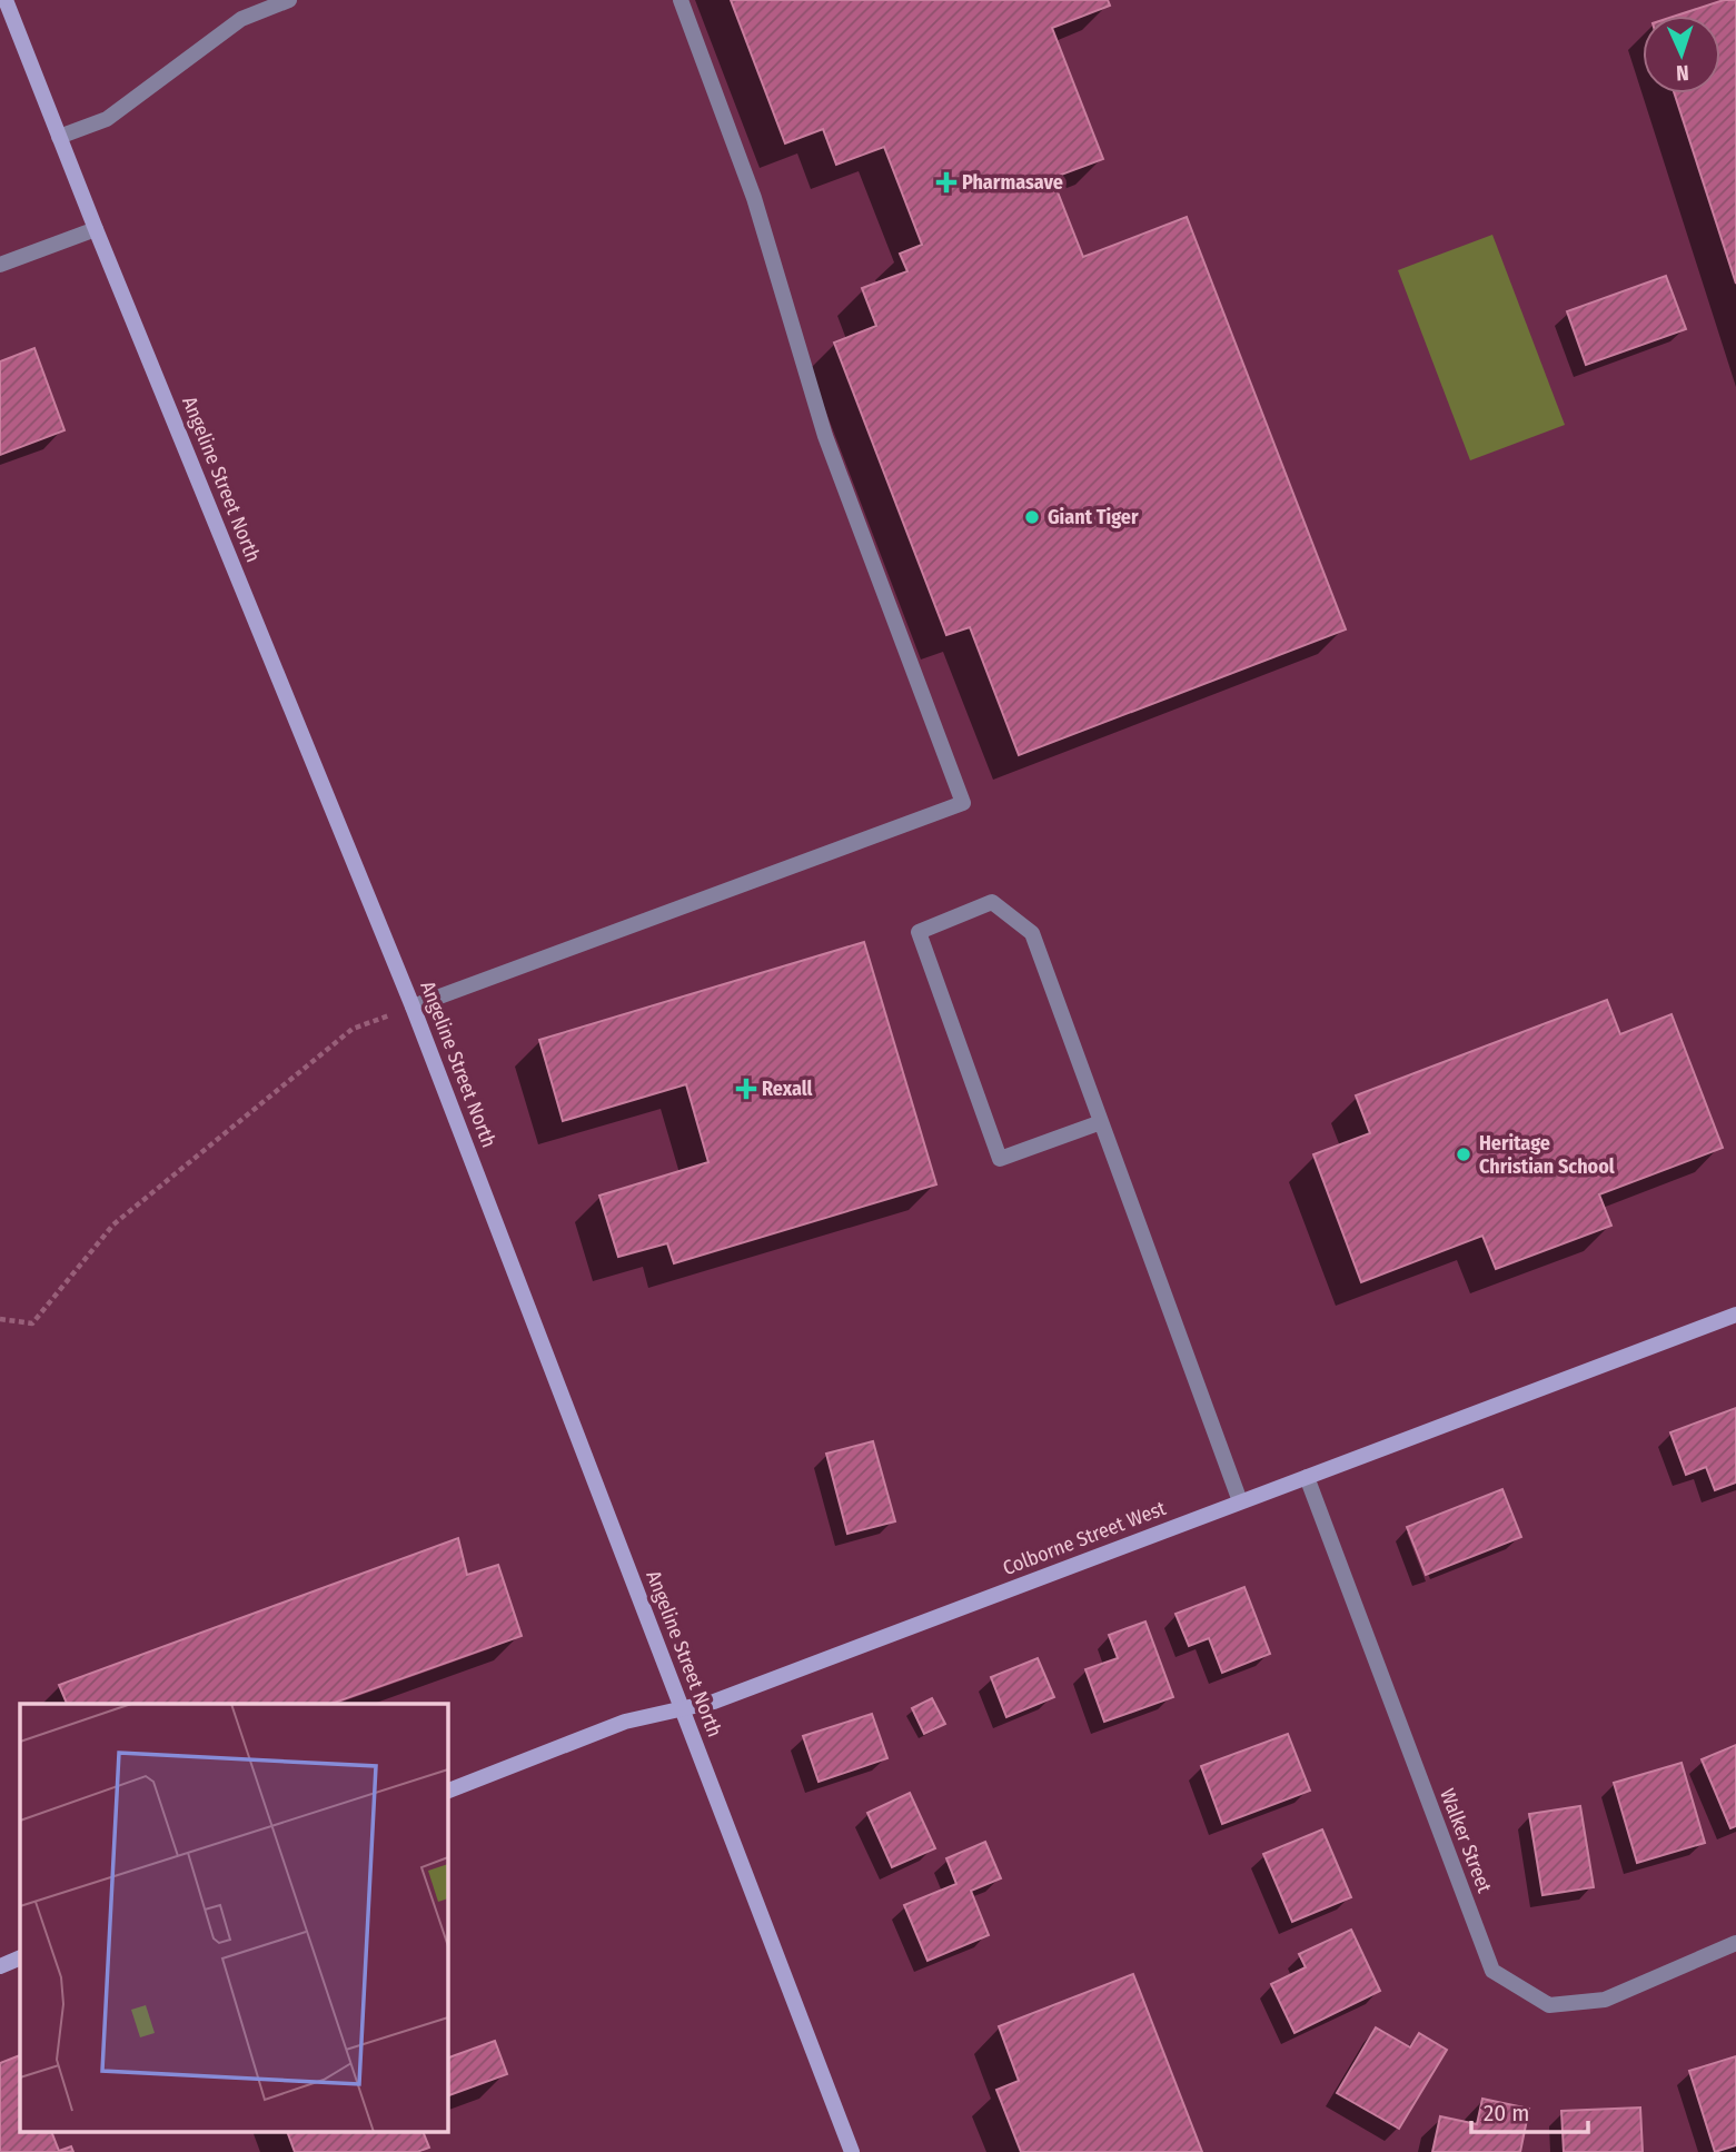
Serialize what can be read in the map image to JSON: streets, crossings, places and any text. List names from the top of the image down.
{
  "streets": {
    "main road": ["Angeline Street North", "Colborne Street West"],
    "street": ["Walker Street"]
  },
  "crossings": [
    ["Angeline Street North", "Colborne Street West"],
    ["Colborne Street West", "Walker Street"]
  ],
  "places": {
    "health": ["Pharmasave", "Rexall"],
    "other": ["Giant Tiger", "Heritage Christian School"]
  },
  "scale_bar": "20 m",
  "north": "bottom"
}
